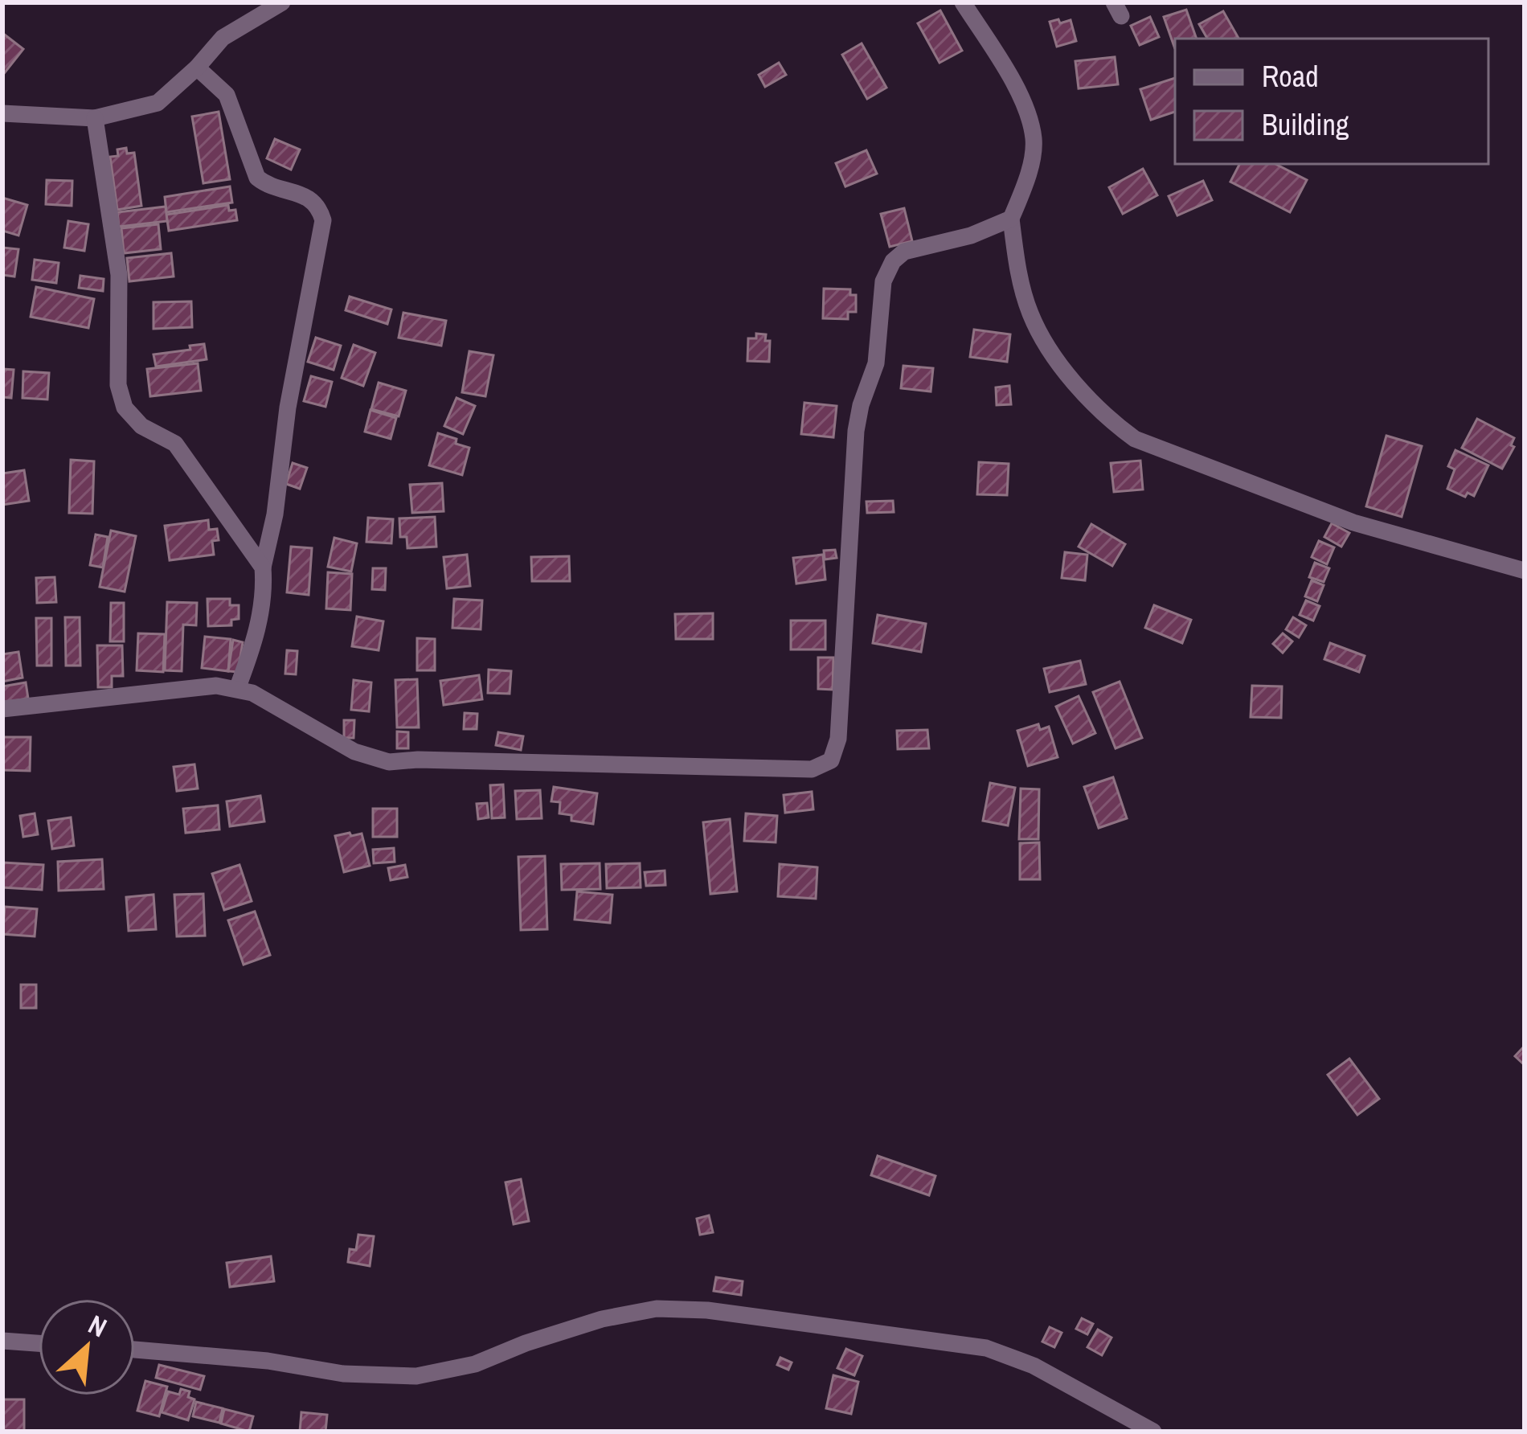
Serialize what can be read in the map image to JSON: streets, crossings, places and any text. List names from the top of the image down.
{
  "legend": ["Road", "Building"],
  "north": "top right"
}
